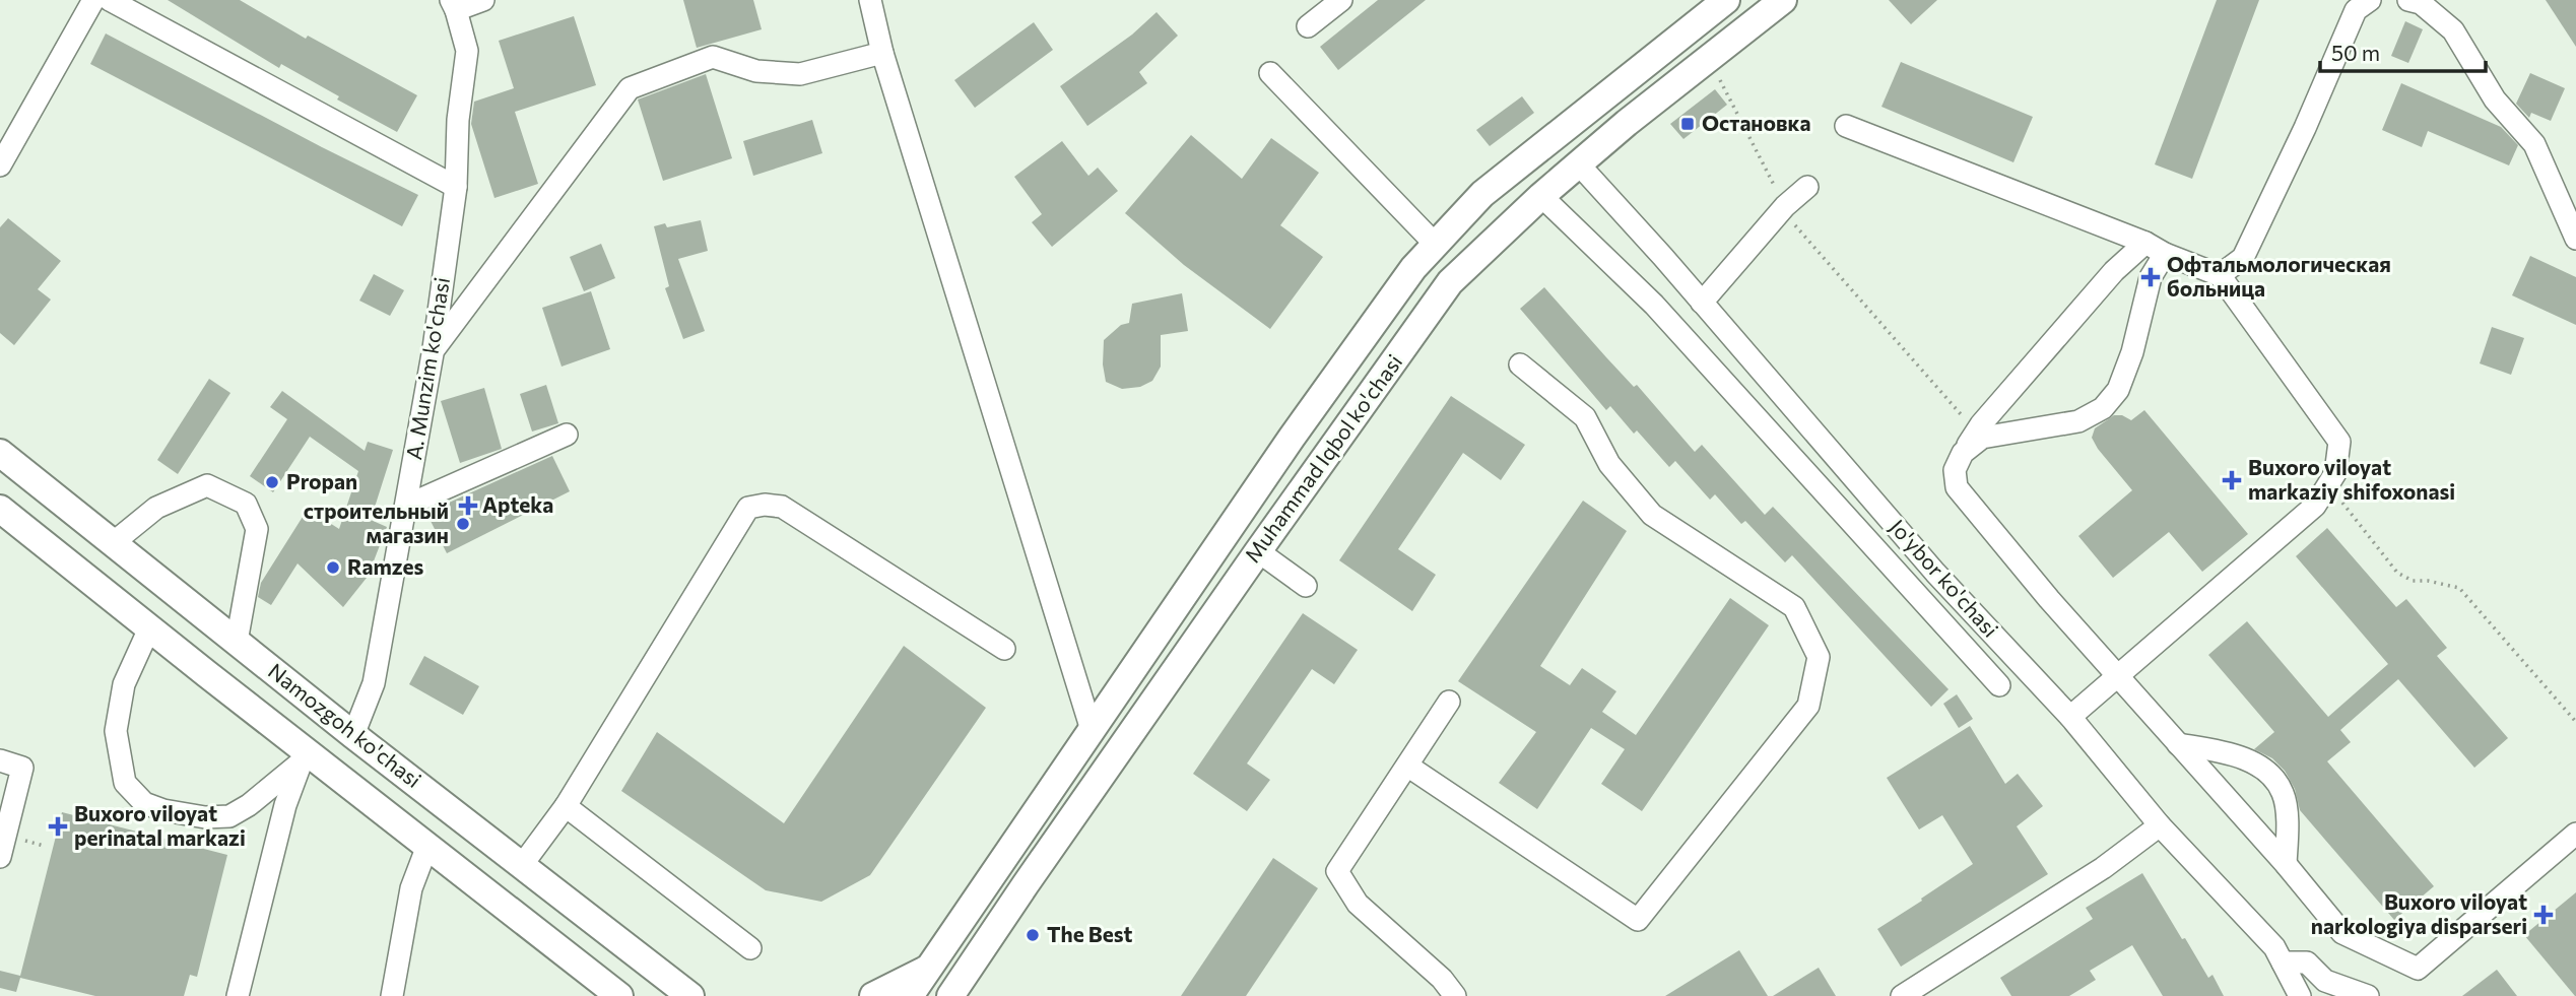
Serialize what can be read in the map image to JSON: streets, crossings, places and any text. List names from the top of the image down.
{
  "streets": {
    "main road": ["Muhammad Iqbol ko'chasi", "Namozgoh ko'chasi"],
    "street": ["A. Munzim ko'chasi", "Jo'ybor ko'chasi"]
  },
  "crossings": [
    ["A. Munzim ko'chasi", "Namozgoh ko'chasi"],
    ["Muhammad Iqbol ko'chasi", "Jo'ybor ko'chasi"]
  ],
  "places": {
    "transit": ["Остановка"],
    "health": [
      "Офтальмологическая больница",
      "Buxoro viloyat markaziy shifoxonasi",
      "Apteka",
      "Buxoro viloyat perinatal markazi",
      "Buxoro viloyat narkologiya disparseri"
    ],
    "other": [
      "Propan",
      "строительный магазин",
      "Ramzes",
      "The Best"
    ]
  },
  "scale_bar": "50 m"
}
